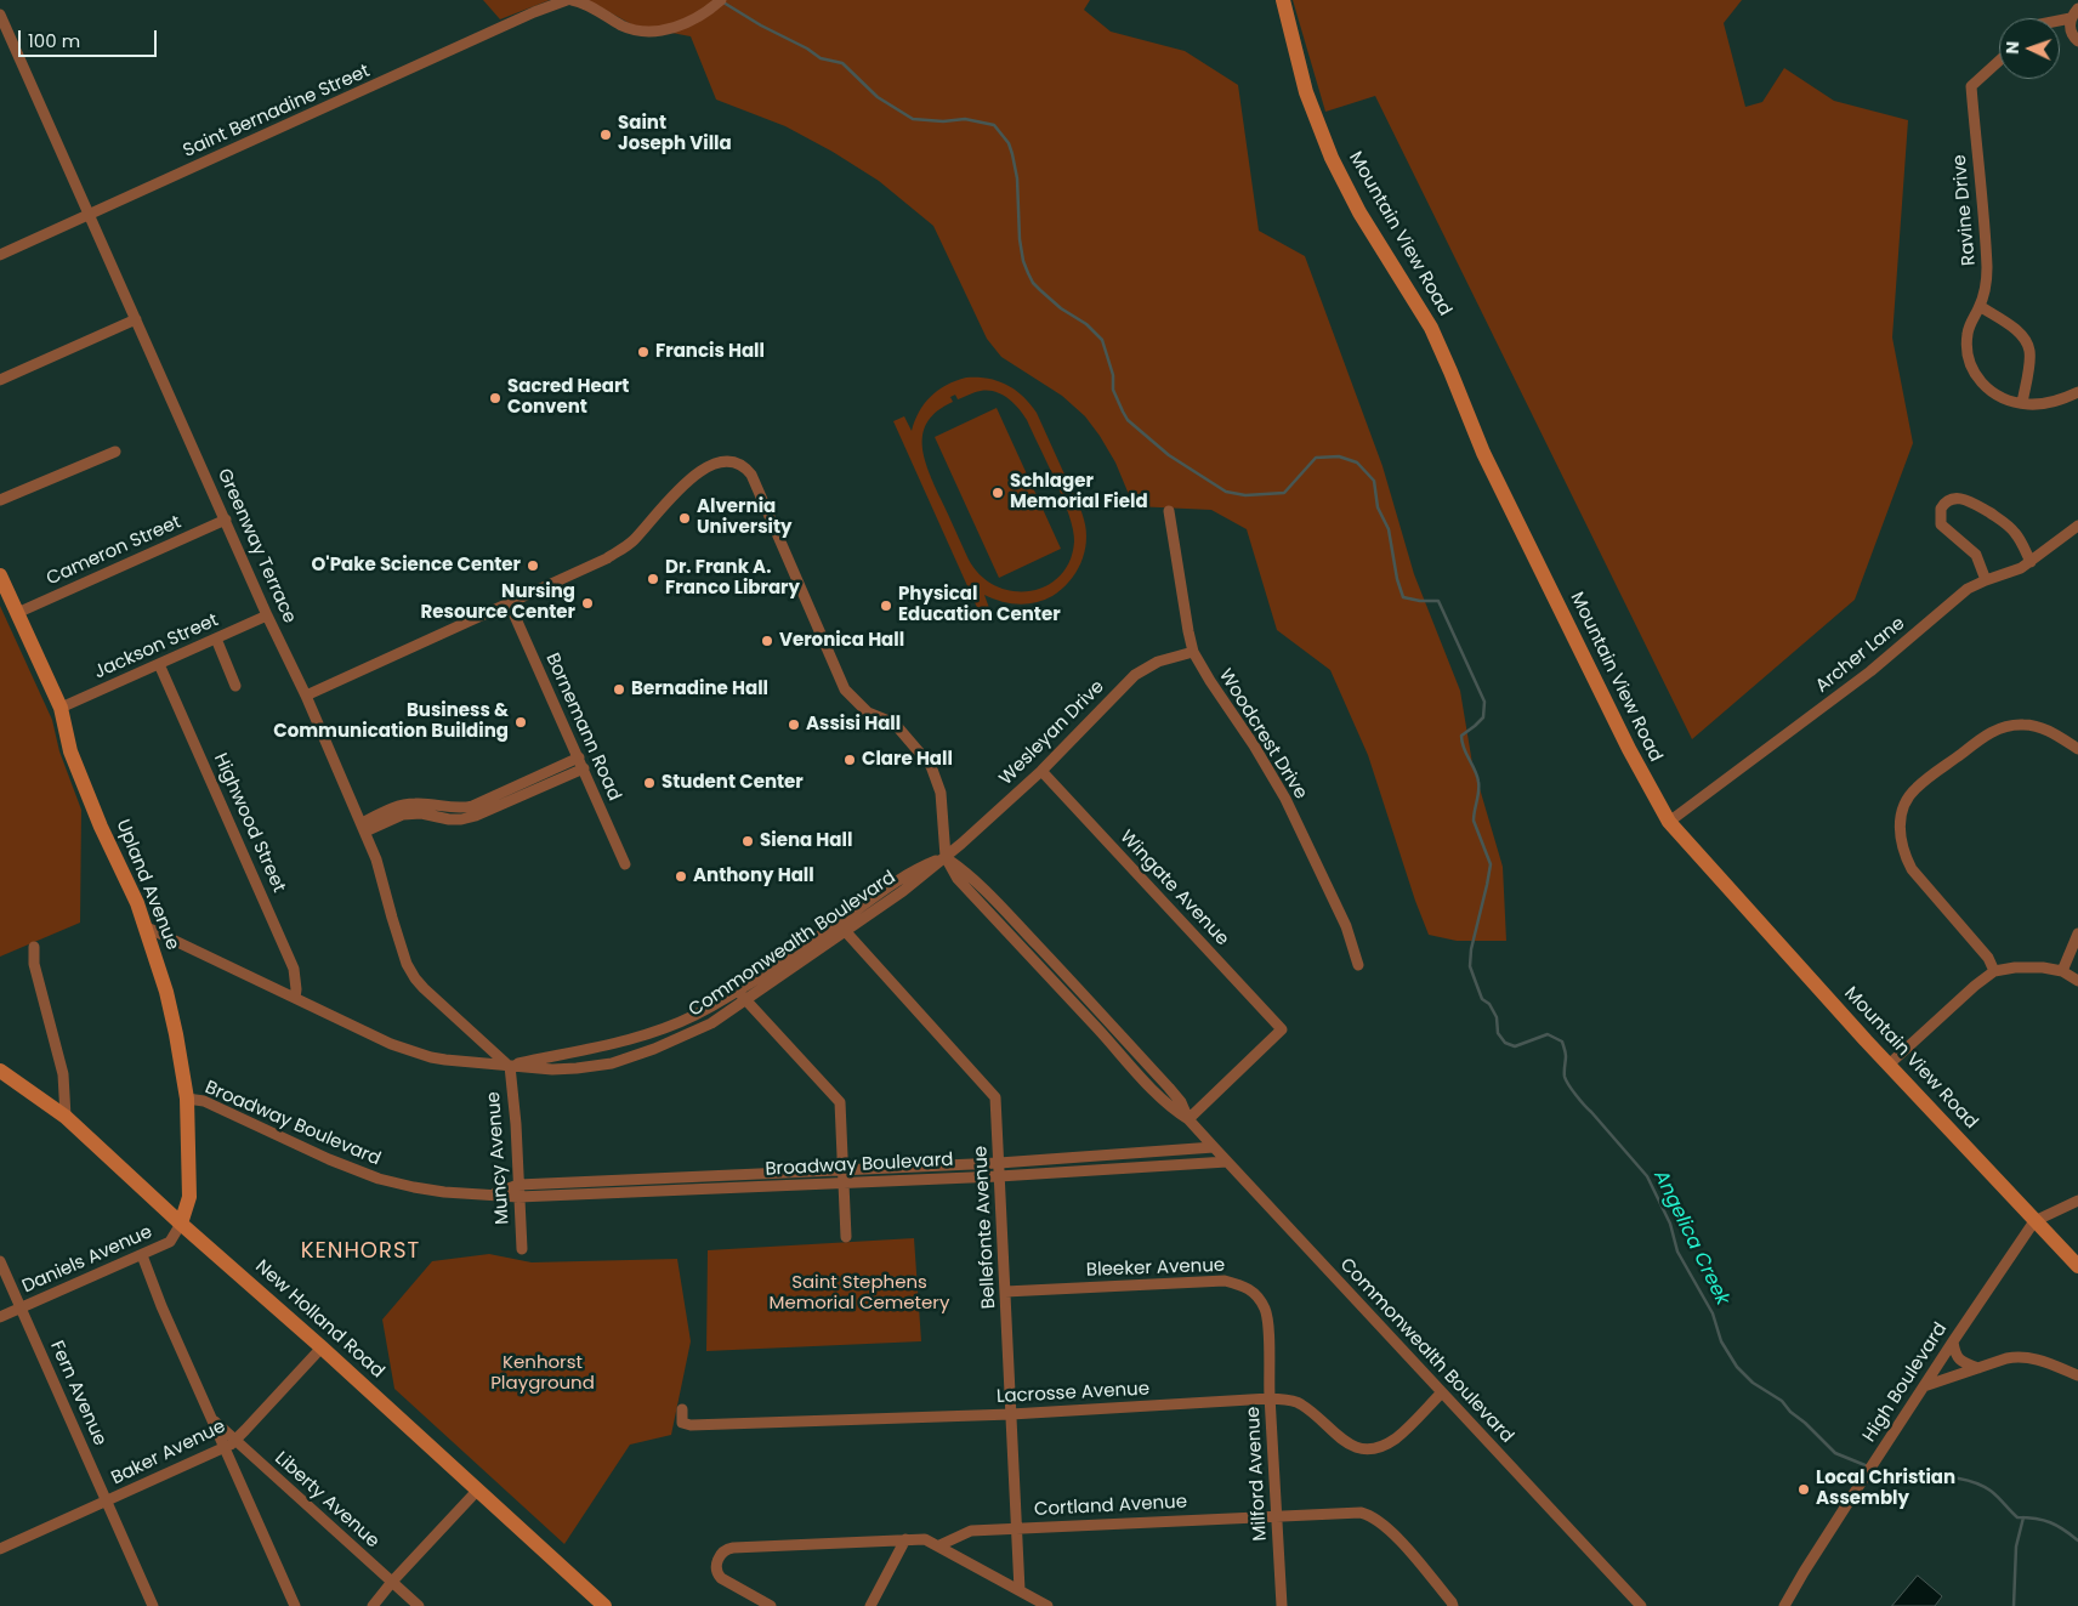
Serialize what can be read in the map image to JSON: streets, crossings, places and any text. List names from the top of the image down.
{
  "streets": {
    "street": [
      "Saint Bernadine Street",
      "Ravine Drive",
      "Mountain View Road",
      "Greenway Terrace",
      "Cameron Street",
      "Jackson Street",
      "Archer Lane",
      "Bornemann Road",
      "Wesleyan Drive",
      "Woodcrest Drive",
      "Highwood Street",
      "Upland Avenue",
      "Wingate Avenue",
      "Commonwealth Boulevard",
      "Broadway Boulevard",
      "Muncy Avenue",
      "Bellefonte Avenue",
      "Daniels Avenue",
      "Bleeker Avenue",
      "New Holland Road",
      "High Boulevard",
      "Fern Avenue",
      "Lacrosse Avenue",
      "Baker Avenue",
      "Milford Avenue",
      "Liberty Avenue",
      "Cortland Avenue"
    ]
  },
  "crossings": [
    ["Saint Bernadine Street", "Greenway Terrace"],
    ["Mountain View Road", "Archer Lane"],
    ["Mountain View Road", "High Boulevard"],
    ["Greenway Terrace", "Cameron Street"],
    ["Greenway Terrace", "Jackson Street"],
    ["Greenway Terrace", "Commonwealth Boulevard"],
    ["Greenway Terrace", "Muncy Avenue"],
    ["Cameron Street", "Upland Avenue"],
    ["Jackson Street", "Highwood Street"],
    ["Jackson Street", "Upland Avenue"],
    ["Wesleyan Drive", "Woodcrest Drive"],
    ["Wesleyan Drive", "Wingate Avenue"],
    ["Wesleyan Drive", "Commonwealth Boulevard"],
    ["Highwood Street", "Commonwealth Boulevard"],
    ["Upland Avenue", "Commonwealth Boulevard"],
    ["Upland Avenue", "Broadway Boulevard"],
    ["Upland Avenue", "Daniels Avenue"],
    ["Upland Avenue", "New Holland Road"],
    ["Wingate Avenue", "Commonwealth Boulevard"],
    ["Commonwealth Boulevard", "Broadway Boulevard"],
    ["Commonwealth Boulevard", "Muncy Avenue"],
    ["Commonwealth Boulevard", "Bellefonte Avenue"],
    ["Commonwealth Boulevard", "Lacrosse Avenue"],
    ["Broadway Boulevard", "Muncy Avenue"],
    ["Broadway Boulevard", "Bellefonte Avenue"],
    ["Bellefonte Avenue", "Bleeker Avenue"],
    ["Bellefonte Avenue", "Lacrosse Avenue"],
    ["Bellefonte Avenue", "Cortland Avenue"],
    ["Daniels Avenue", "New Holland Road"],
    ["Daniels Avenue", "Fern Avenue"],
    ["Bleeker Avenue", "Milford Avenue"],
    ["New Holland Road", "Baker Avenue"],
    ["Fern Avenue", "Baker Avenue"],
    ["Lacrosse Avenue", "Milford Avenue"],
    ["Baker Avenue", "Liberty Avenue"],
    ["Milford Avenue", "Cortland Avenue"]
  ],
  "districts": ["KENHORST"],
  "water": ["Angelica Creek"],
  "parks": ["Saint Stephens Memorial Cemetery", "Kenhorst Playground"],
  "places": [
    "Saint Joseph Villa",
    "Francis Hall",
    "Sacred Heart Convent",
    "Schlager Memorial Field",
    "Alvernia University",
    "O'Pake Science Center",
    "Dr. Frank A. Franco Library",
    "Nursing Resource Center",
    "Physical Education Center",
    "Veronica Hall",
    "Bernadine Hall",
    "Business & Communication Building",
    "Assisi Hall",
    "Clare Hall",
    "Student Center",
    "Siena Hall",
    "Anthony Hall",
    "Local Christian Assembly"
  ],
  "scale_bar": "100 m",
  "north": "left"
}
